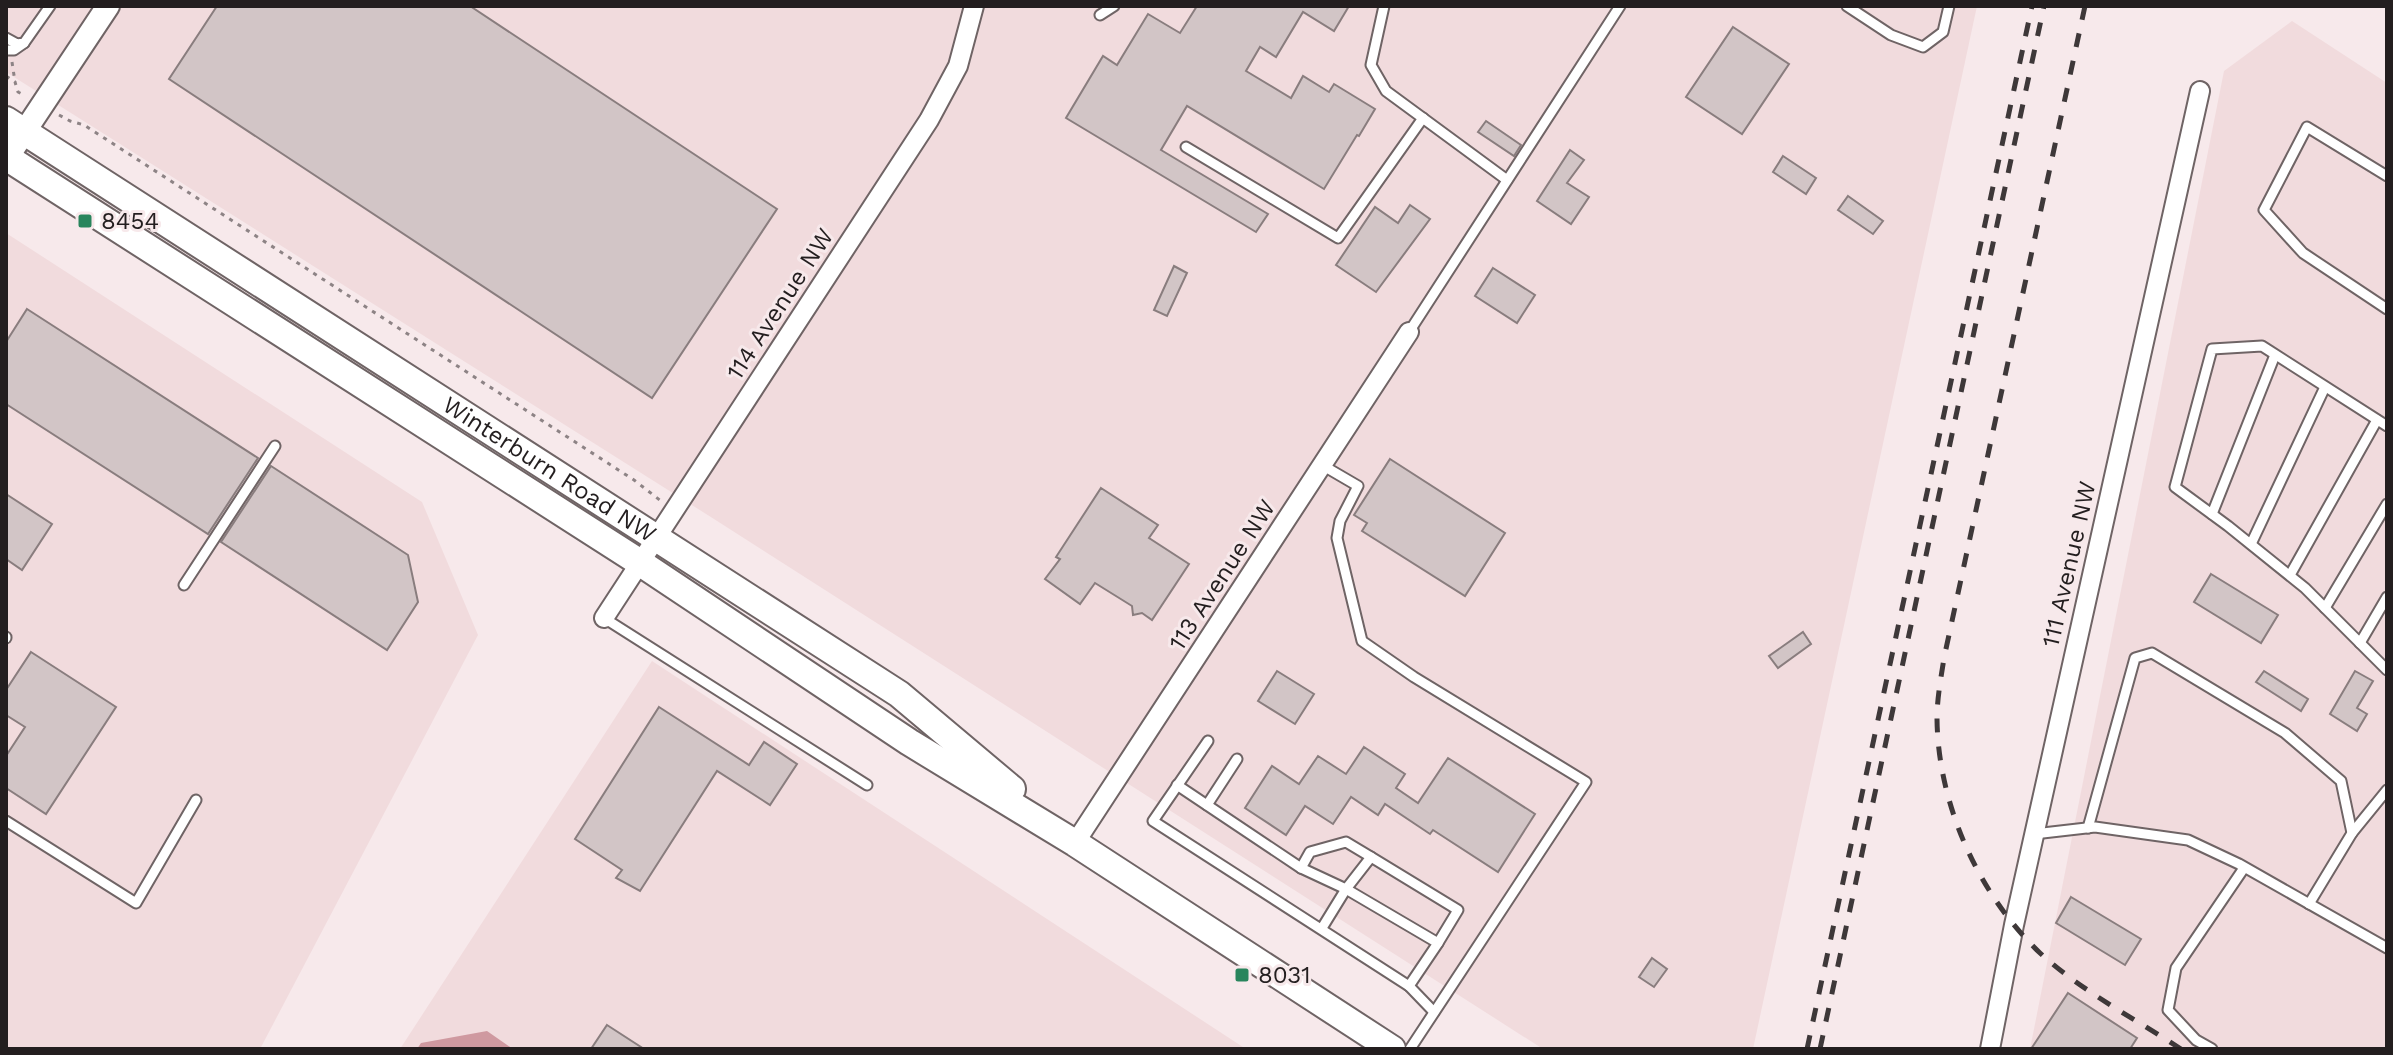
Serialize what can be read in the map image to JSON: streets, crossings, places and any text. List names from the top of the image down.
{
  "streets": {
    "main road": ["Winterburn Road NW"],
    "street": ["114 Avenue NW", "111 Avenue NW", "113 Avenue NW"]
  },
  "crossings": [
    ["114 Avenue NW", "Winterburn Road NW"],
    ["Winterburn Road NW", "113 Avenue NW"]
  ],
  "places": {
    "transit": ["8454", "8031"]
  }
}
